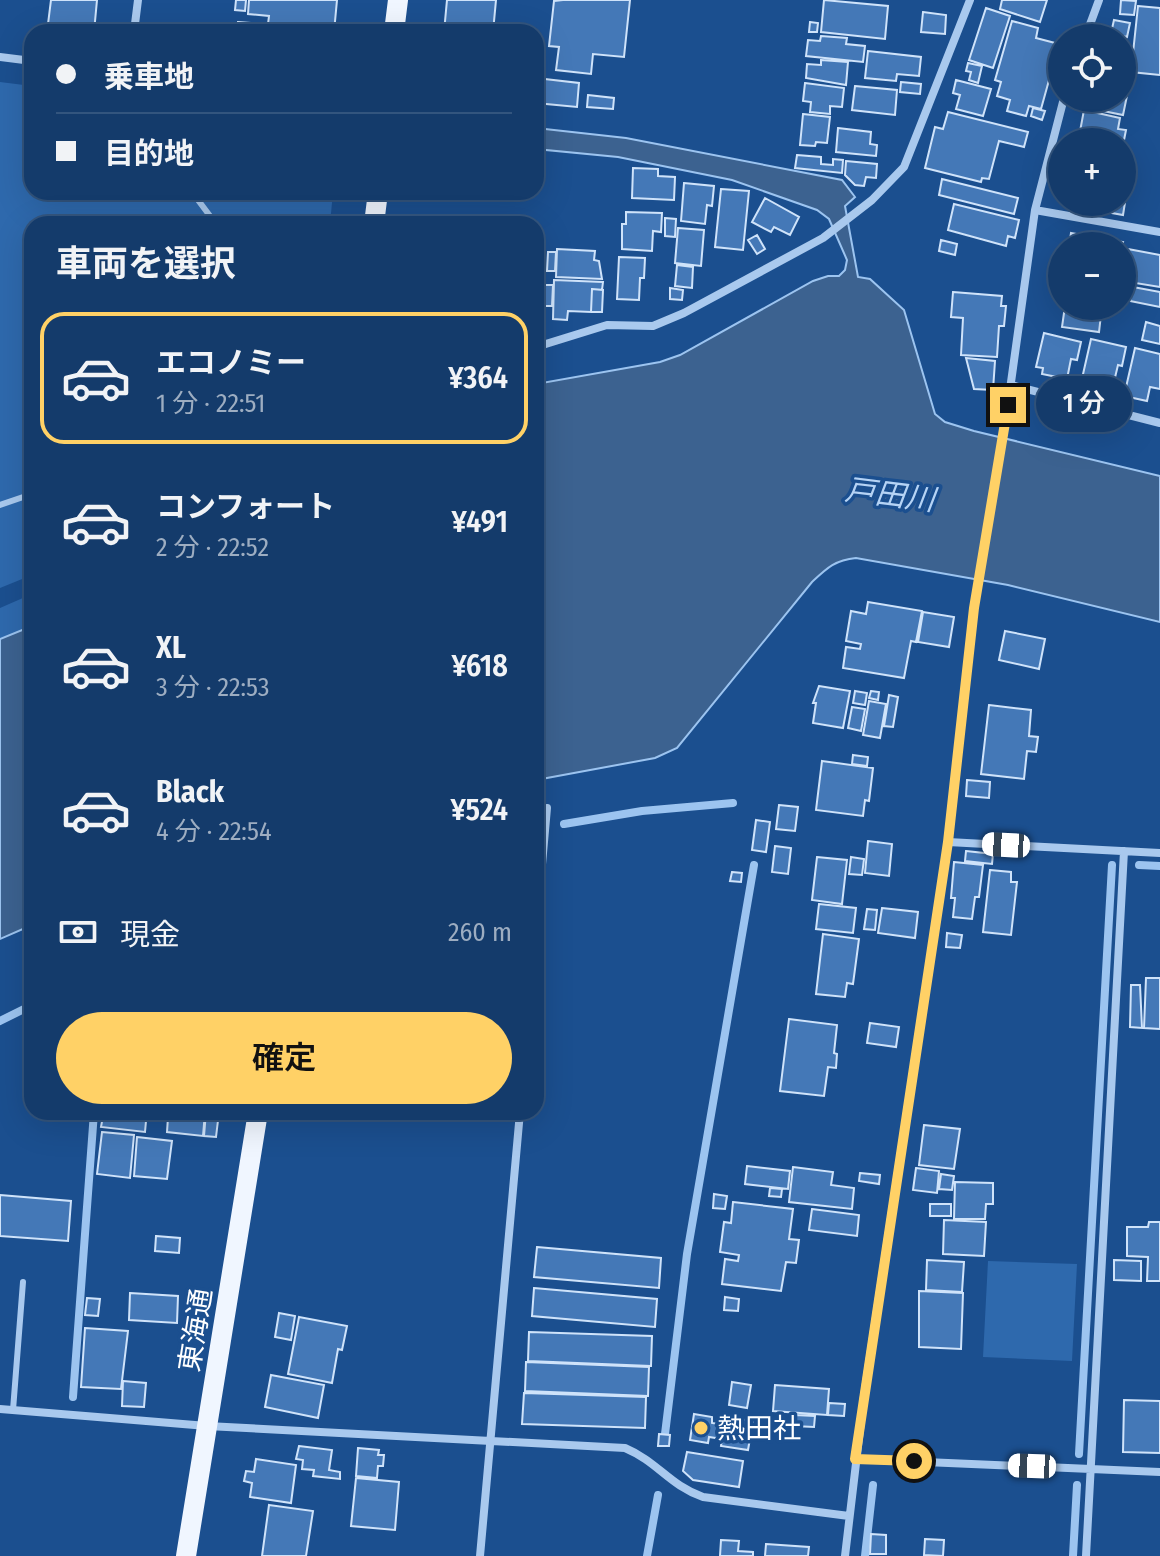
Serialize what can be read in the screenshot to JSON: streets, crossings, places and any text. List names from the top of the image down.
{
  "streets": {
    "main road": ["東海通"]
  },
  "water": ["戸田川"],
  "places": ["熱田社"],
  "page": {
    "map_buttons": ["+", "−"],
    "banner": ["乗車地", "目的地"],
    "heading": "車両を選択",
    "list": [
      {
        "name": "エコノミー",
        "note": "1 分 · 22:51",
        "value": "¥364"
      },
      {
        "name": "コンフォート",
        "note": "2 分 · 22:52",
        "value": "¥491"
      },
      {
        "name": "XL",
        "note": "3 分 · 22:53",
        "value": "¥618"
      },
      {
        "name": "Black",
        "note": "4 分 · 22:54",
        "value": "¥524"
      }
    ],
    "bubble": "1 分",
    "pay": ["現金", "260 m"],
    "buttons": "確定"
  }
}
